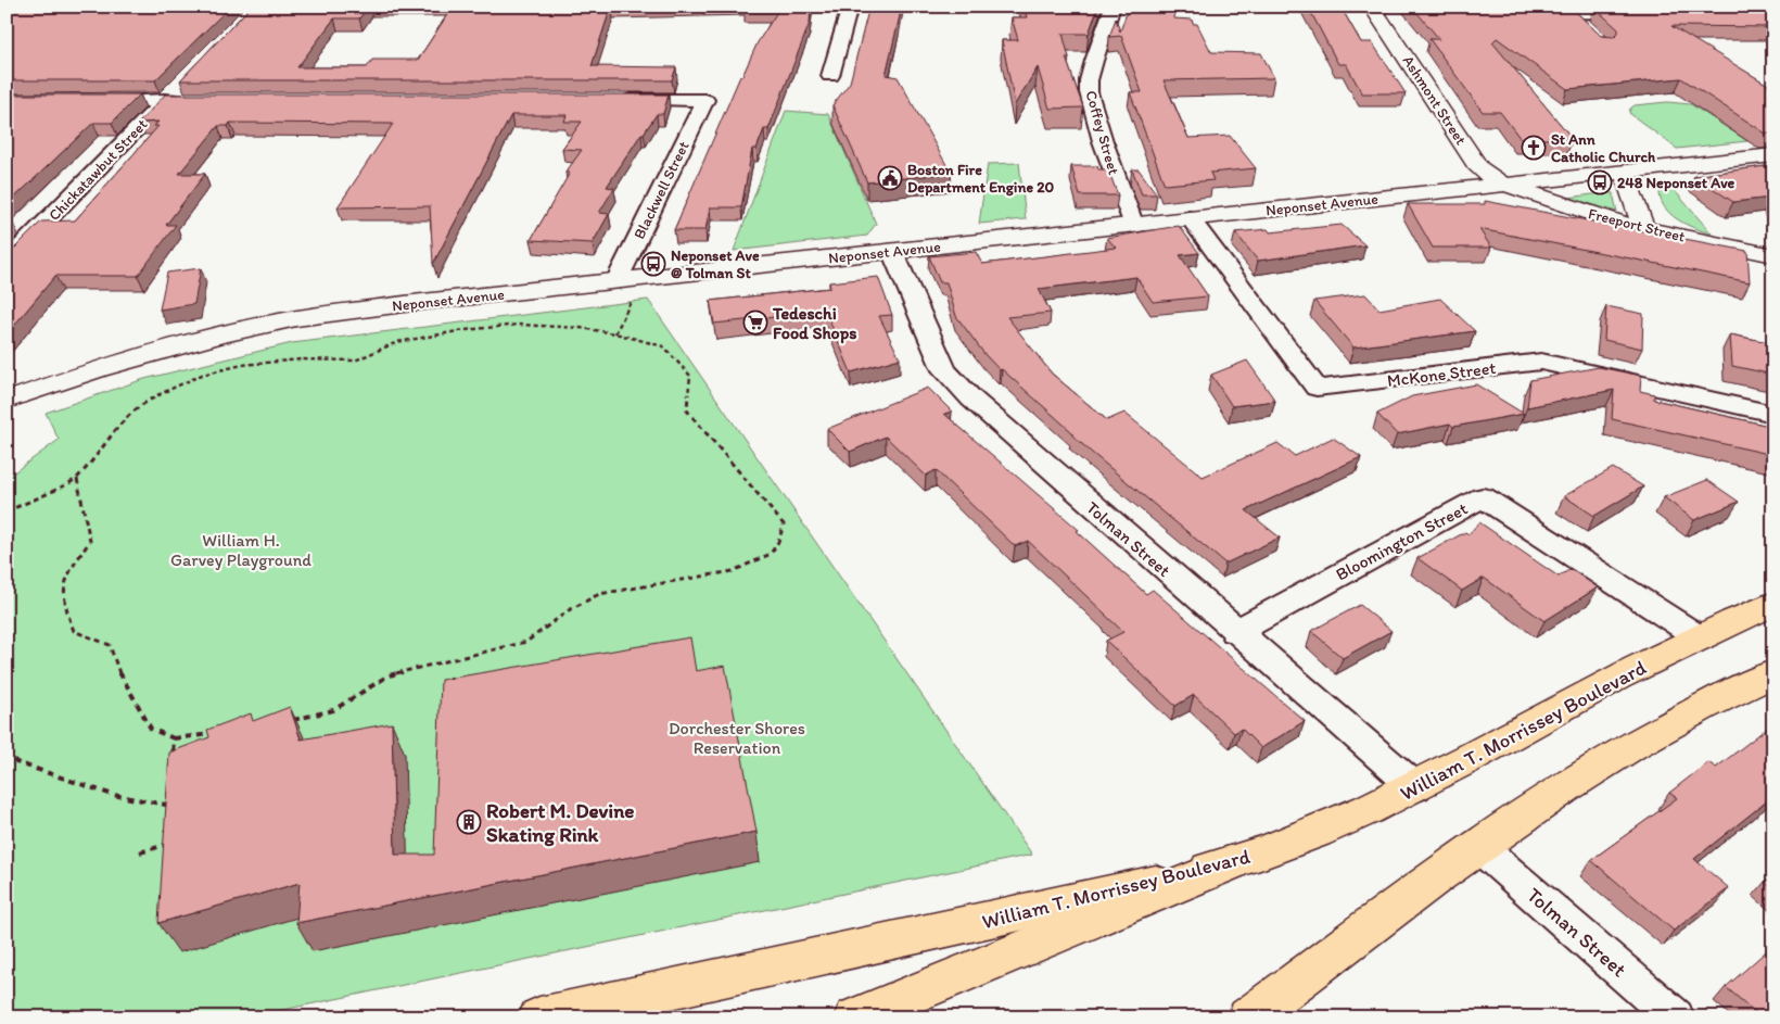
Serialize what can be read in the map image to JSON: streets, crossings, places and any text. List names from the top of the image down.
{
  "streets": {
    "main road": [
      "Ashmont Street",
      "Neponset Avenue",
      "Freeport Street",
      "William T. Morrissey Boulevard"
    ],
    "street": [
      "Coffey Street",
      "Chickatawbut Street",
      "Blackwell Street",
      "McKone Street",
      "Tolman Street",
      "Bloomington Street"
    ]
  },
  "crossings": [
    ["Ashmont Street", "Neponset Avenue"],
    ["Ashmont Street", "Freeport Street"],
    ["Coffey Street", "Neponset Avenue"],
    ["Blackwell Street", "Neponset Avenue"],
    ["Neponset Avenue", "Freeport Street"],
    ["Neponset Avenue", "McKone Street"],
    ["Neponset Avenue", "Tolman Street"],
    ["Tolman Street", "Bloomington Street"],
    ["Tolman Street", "William T. Morrissey Boulevard"],
    ["Bloomington Street", "William T. Morrissey Boulevard"]
  ],
  "parks": ["William H. Garvey Playground", "Dorchester Shores Reservation"],
  "places": {
    "church": ["St Ann Catholic Church"],
    "public building": ["Boston Fire Department Engine 20"],
    "bus stop": ["248 Neponset Ave", "Neponset Ave @ Tolman St"],
    "supermarket": ["Tedeschi Food Shops"],
    "building": ["Robert M. Devine Skating Rink"]
  }
}
